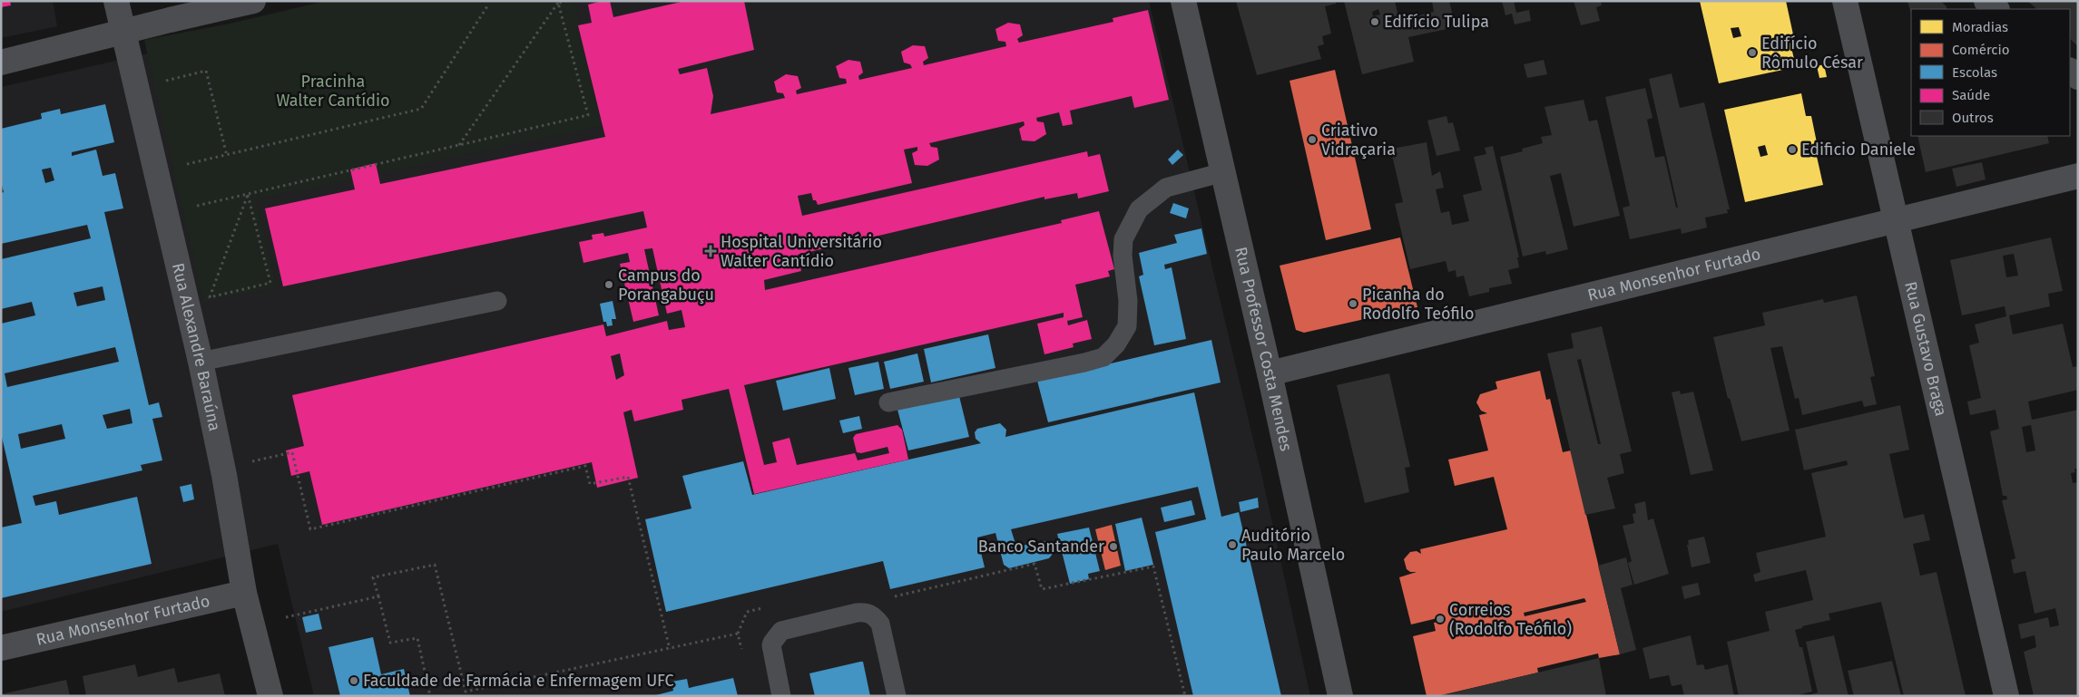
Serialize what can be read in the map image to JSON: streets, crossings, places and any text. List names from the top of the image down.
{
  "streets": {
    "street": [
      "Rua Monsenhor Furtado",
      "Rua Alexandre Baraúna",
      "Rua Professor Costa Mendes",
      "Rua Gustavo Braga"
    ]
  },
  "crossings": [
    ["Rua Monsenhor Furtado", "Rua Alexandre Baraúna"],
    ["Rua Monsenhor Furtado", "Rua Professor Costa Mendes"],
    ["Rua Monsenhor Furtado", "Rua Gustavo Braga"]
  ],
  "parks": ["Pracinha Walter Cantídio"],
  "places": {
    "other": [
      "Edifício Tulipa",
      "Edifício Rômulo César",
      "Criativo Vidraçaria",
      "Edificio Daniele",
      "Campus do Porangabuçu",
      "Picanha do Rodolfo Teófilo",
      "Auditório Paulo Marcelo",
      "Banco Santander",
      "Correios (Rodolfo Teófilo)",
      "Faculdade de Farmácia e Enfermagem UFC"
    ],
    "health": ["Hospital Universitário Walter Cantídio"]
  },
  "legend": [
    "Moradias",
    "Comércio",
    "Escolas",
    "Saúde",
    "Outros"
  ]
}
